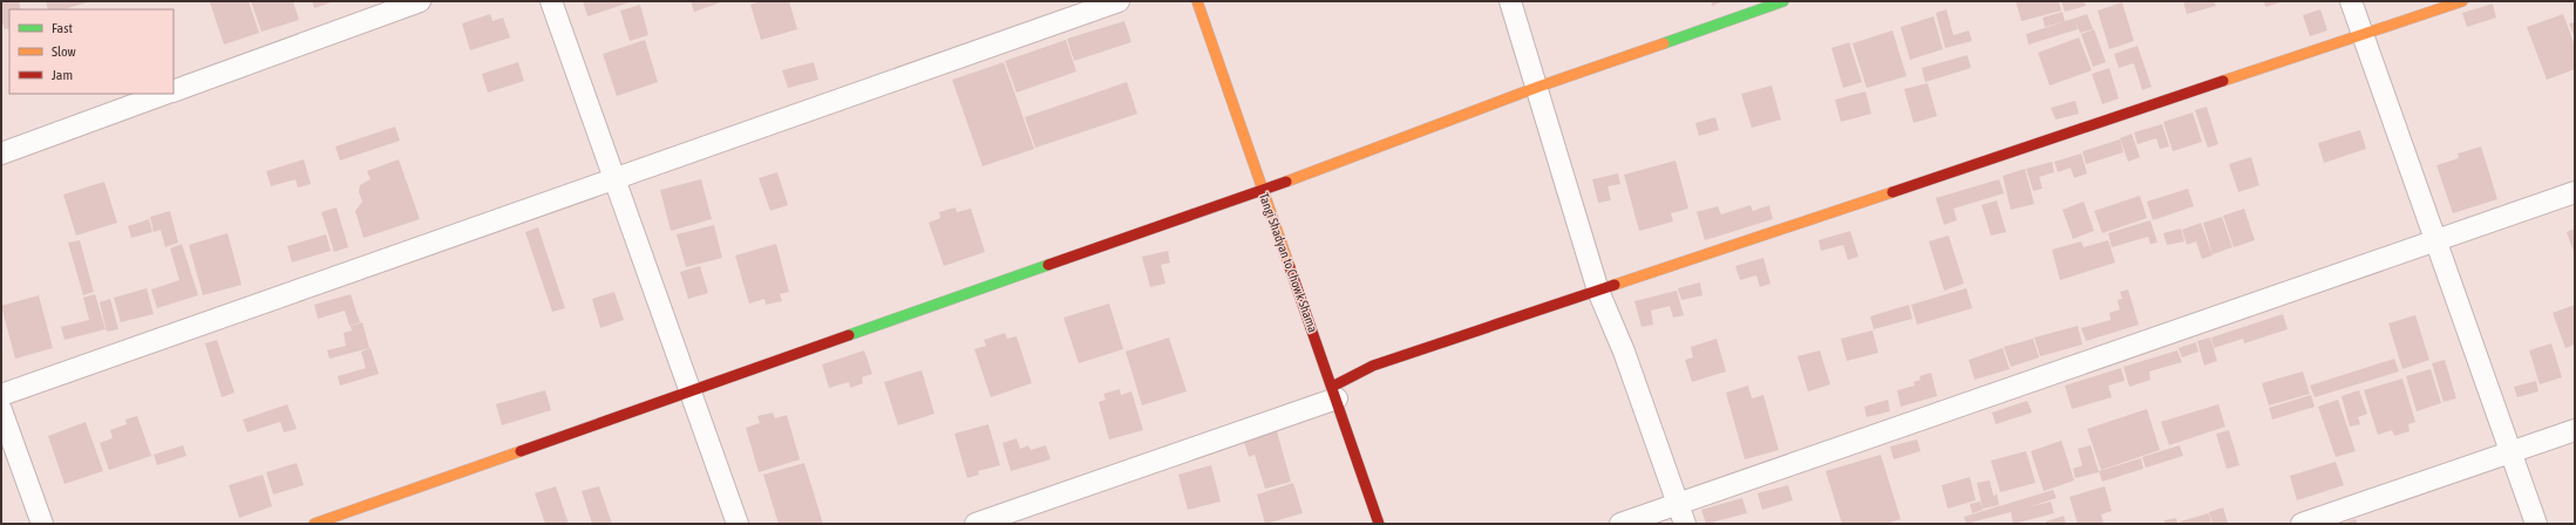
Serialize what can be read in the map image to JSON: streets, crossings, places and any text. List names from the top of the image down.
{
  "streets": {
    "street": ["Tangi Shadyan to Chowk Shama"]
  },
  "legend": ["Fast", "Slow", "Jam"]
}
